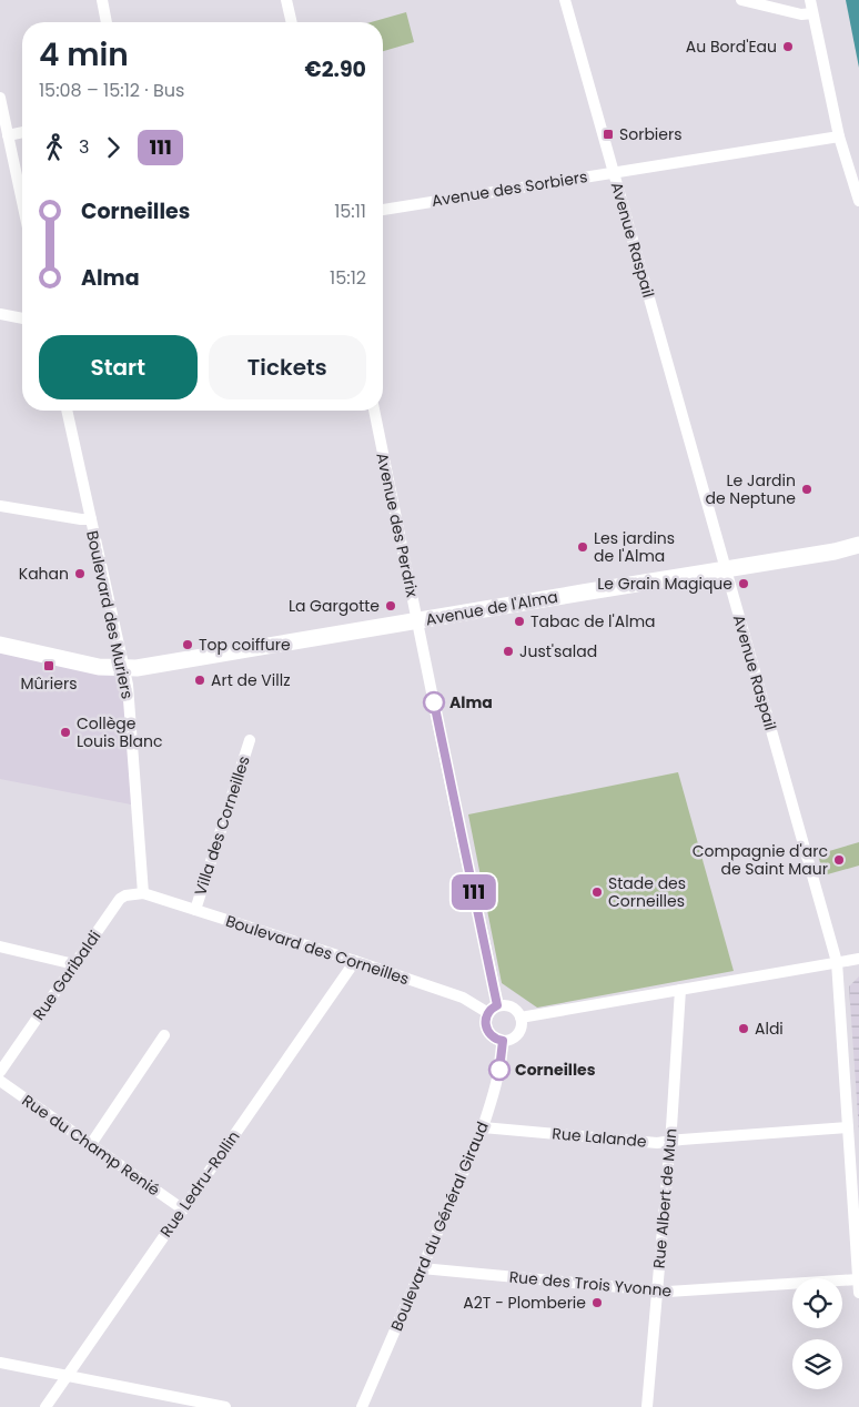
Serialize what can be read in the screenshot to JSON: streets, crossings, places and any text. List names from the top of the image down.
{
  "streets": {
    "main road": ["Avenue de l'Alma"],
    "street": [
      "Avenue des Sorbiers",
      "Avenue Raspail",
      "Avenue des Perdrix",
      "Boulevard des Muriers",
      "Villa des Corneilles",
      "Boulevard des Corneilles",
      "Rue Garibaldi",
      "Rue Lalande",
      "Rue du Champ Renié",
      "Rue Ledru-Rollin",
      "Rue Albert de Mun",
      "Boulevard du Général Giraud",
      "Rue des Trois Yvonne"
    ]
  },
  "crossings": [
    ["Avenue des Sorbiers", "Avenue Raspail"],
    ["Avenue Raspail", "Avenue de l'Alma"],
    ["Avenue Raspail", "Rue Lalande"],
    ["Avenue Raspail", "Rue des Trois Yvonne"],
    ["Avenue des Perdrix", "Avenue de l'Alma"],
    ["Avenue des Perdrix", "Boulevard des Corneilles"],
    ["Avenue des Perdrix", "Boulevard du Général Giraud"],
    ["Avenue de l'Alma", "Boulevard des Muriers"],
    ["Boulevard des Muriers", "Boulevard des Corneilles"],
    ["Boulevard des Muriers", "Rue Garibaldi"],
    ["Villa des Corneilles", "Boulevard des Corneilles"],
    ["Boulevard des Corneilles", "Rue Garibaldi"],
    ["Boulevard des Corneilles", "Rue Ledru-Rollin"],
    ["Boulevard des Corneilles", "Boulevard du Général Giraud"],
    ["Rue Lalande", "Rue Albert de Mun"],
    ["Rue Lalande", "Boulevard du Général Giraud"],
    ["Rue du Champ Renié", "Rue Ledru-Rollin"],
    ["Rue Albert de Mun", "Rue des Trois Yvonne"],
    ["Boulevard du Général Giraud", "Rue des Trois Yvonne"]
  ],
  "places": {
    "other": [
      "Au Bord'Eau",
      "Le Jardin de Neptune",
      "Les jardins de l'Alma",
      "Kahan",
      "Le Grain Magique",
      "La Gargotte",
      "Tabac de l'Alma",
      "Top coiffure",
      "Just'salad",
      "Art de Villz",
      "Alma",
      "Collège Louis Blanc",
      "Compagnie d'arc de Saint Maur",
      "Stade des Corneilles",
      "Aldi",
      "Corneilles",
      "A2T - Plomberie"
    ],
    "transit": ["Sorbiers", "Mûriers"]
  },
  "lines": ["bus line 111"],
  "page": {
    "on_map": "111",
    "heading": ["4 min", "15:08 – 15:12 · Bus", "€2.90"],
    "legs": ["3", "111"],
    "list": [
      {
        "name": "Corneilles",
        "value": "15:11"
      },
      {
        "name": "Alma",
        "value": "15:12"
      }
    ],
    "buttons": ["Start", "Tickets"]
  }
}
